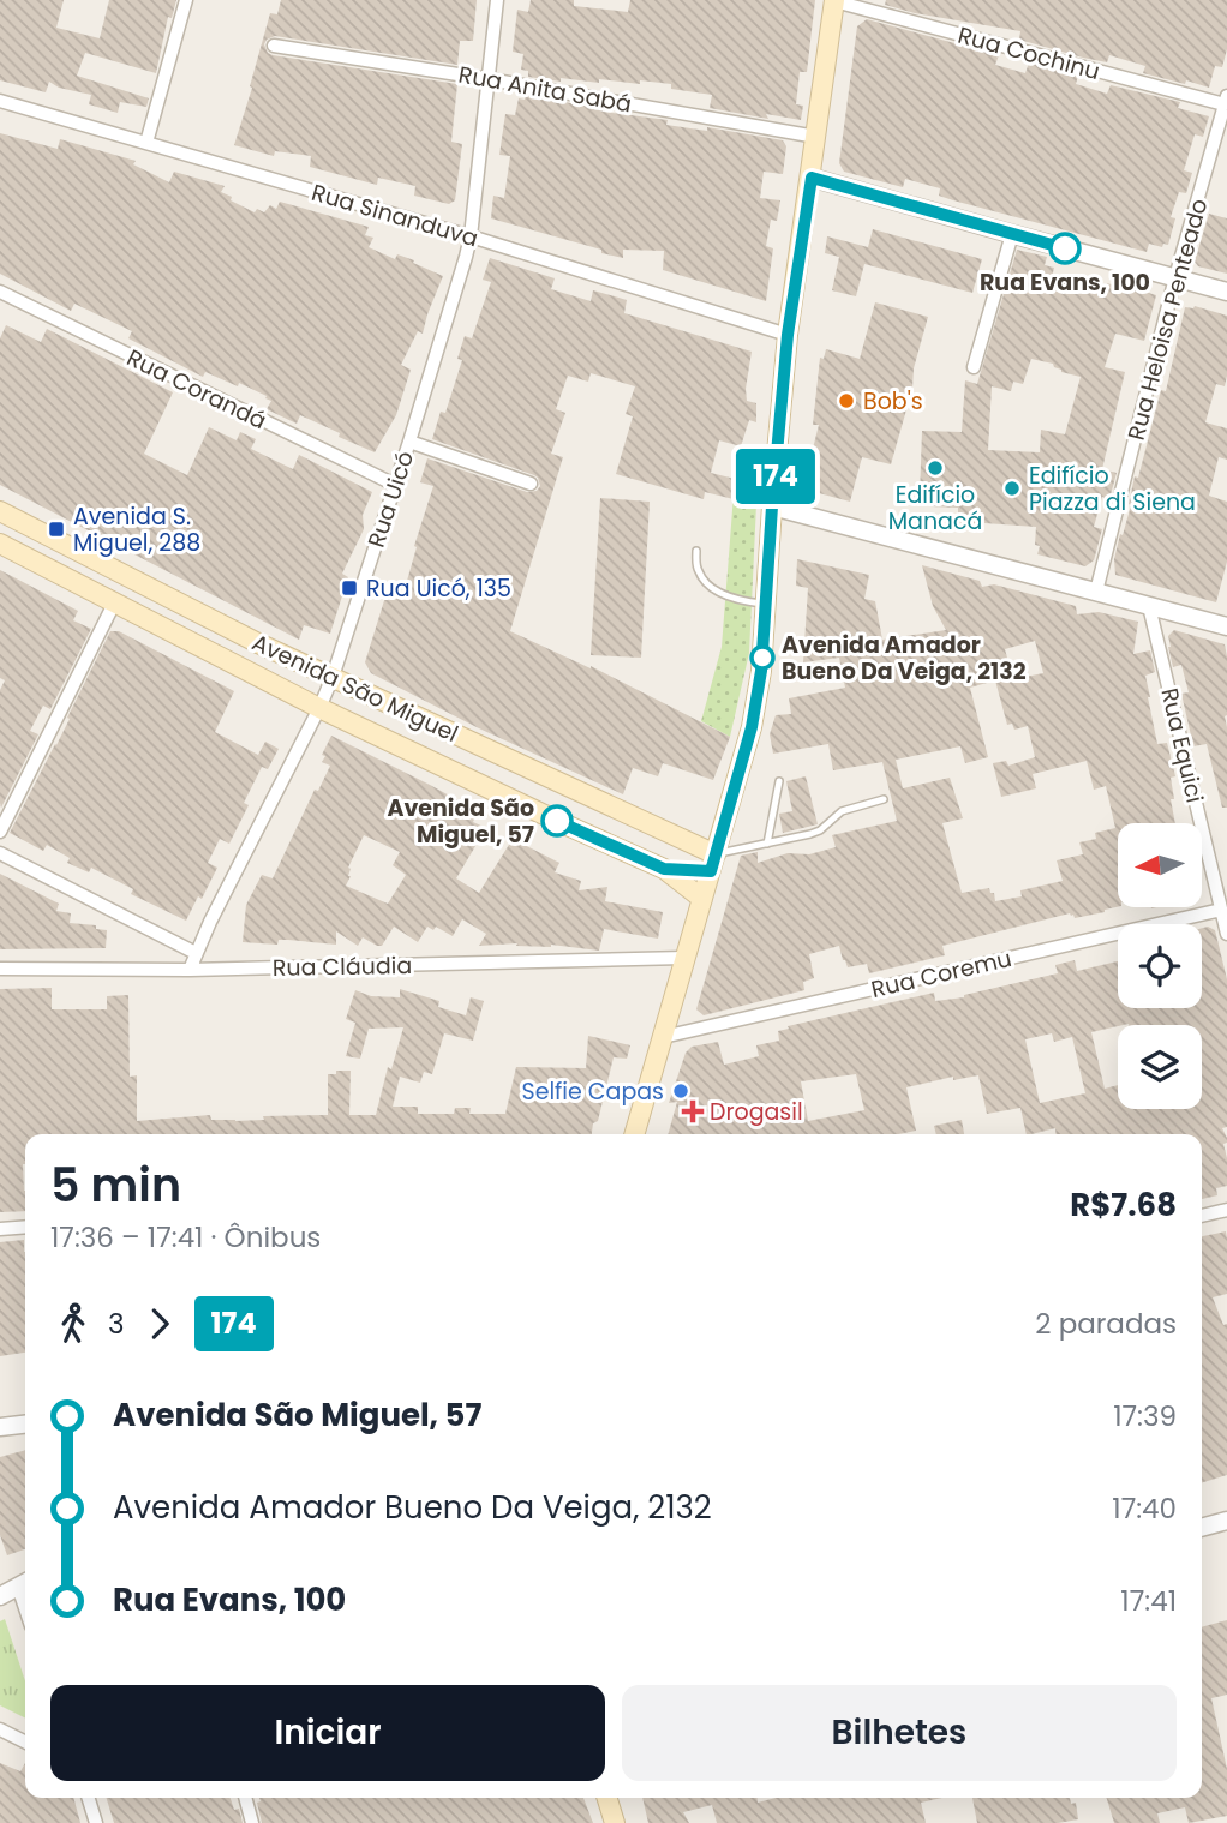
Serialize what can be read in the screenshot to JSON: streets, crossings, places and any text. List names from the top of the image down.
{
  "streets": {
    "main road": ["Avenida São Miguel"],
    "street": [
      "Rua Cochinu",
      "Rua Anita Sabá",
      "Rua Sinanduva",
      "Rua Heloisa Penteado",
      "Rua Corandá",
      "Rua Uicó",
      "Rua Equici",
      "Rua Cláudia",
      "Rua Coremu"
    ]
  },
  "crossings": [
    ["Rua Cochinu", "Rua Heloisa Penteado"],
    ["Rua Anita Sabá", "Rua Uicó"],
    ["Rua Sinanduva", "Rua Uicó"],
    ["Rua Corandá", "Rua Uicó"],
    ["Rua Uicó", "Avenida São Miguel"],
    ["Rua Uicó", "Rua Cláudia"],
    ["Rua Equici", "Rua Coremu"]
  ],
  "places": {
    "other": [
      "Rua Evans, 100",
      "Bob's",
      "Edifício Manacá",
      "Edifício Piazza di Siena",
      "Avenida Amador Bueno Da Veiga, 2132",
      "Avenida São Miguel, 57",
      "Selfie Capas"
    ],
    "transit": ["Avenida S. Miguel, 288", "Rua Uicó, 135"],
    "health": ["Drogasil"]
  },
  "lines": ["bus line 174"],
  "north": "left",
  "page": {
    "on_map": "174",
    "heading": ["5 min", "17:36 – 17:41 · Ônibus", "R$7.68"],
    "legs": ["3", "174", "2 paradas"],
    "list": [
      {
        "name": "Avenida São Miguel, 57",
        "value": "17:39"
      },
      {
        "name": "Avenida Amador Bueno Da Veiga, 2132",
        "value": "17:40"
      },
      {
        "name": "Rua Evans, 100",
        "value": "17:41"
      }
    ],
    "buttons": ["Iniciar", "Bilhetes"]
  }
}
